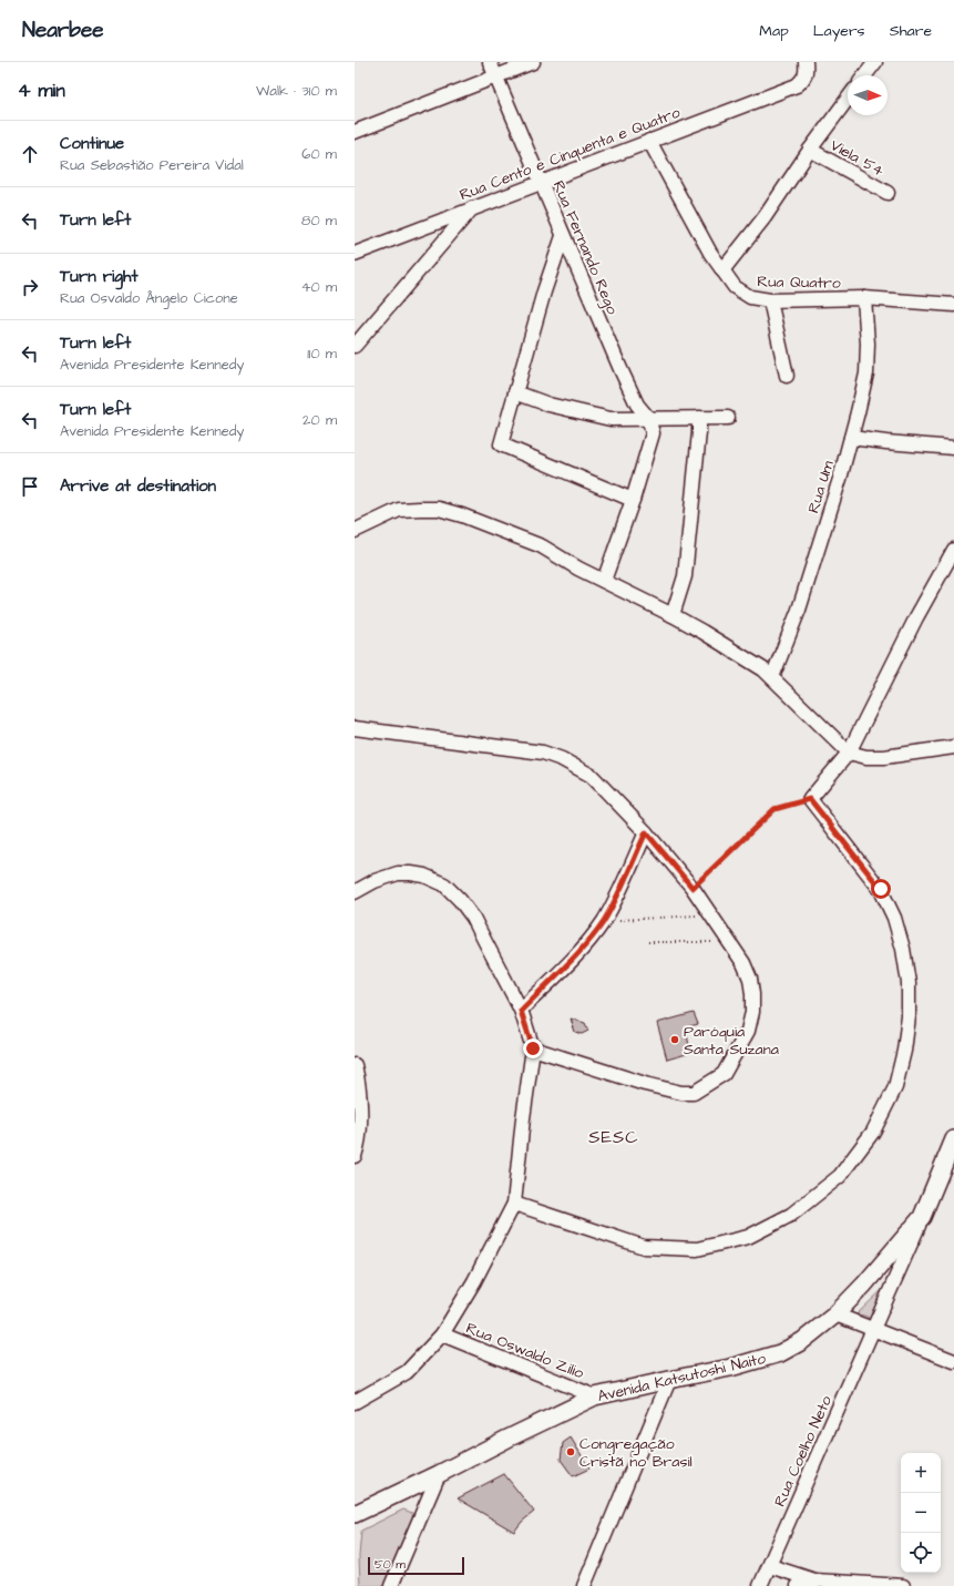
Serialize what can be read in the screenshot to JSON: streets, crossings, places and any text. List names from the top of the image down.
{
  "streets": {
    "main road": ["Avenida Katsutoshi Naito"],
    "street": [
      "Rua Cento e Cinquenta e Quatro",
      "Viela 54",
      "Rua Fernando Rego",
      "Rua Quatro",
      "Rua Um",
      "Rua Oswaldo Zilio",
      "Rua Coelho Neto"
    ]
  },
  "crossings": [
    ["Rua Cento e Cinquenta e Quatro", "Rua Fernando Rego"],
    ["Rua Cento e Cinquenta e Quatro", "Rua Quatro"],
    ["Rua Quatro", "Rua Um"],
    ["Rua Oswaldo Zilio", "Avenida Katsutoshi Naito"],
    ["Avenida Katsutoshi Naito", "Rua Coelho Neto"]
  ],
  "districts": ["SESC"],
  "places": ["Paróquia Santa Suzana", "Congregação Cristã no Brasil"],
  "scale_bar": "50 m",
  "north": "right",
  "page": {
    "header": "Nearbee",
    "nav": ["Map", "Layers", "Share"],
    "heading": ["4 min", "Walk · 310 m"],
    "list": [
      ["Continue", "Rua Sebastião Pereira Vidal", "60 m"],
      ["Turn left", "80 m"],
      ["Turn right", "Rua Osvaldo Ângelo Cicone", "40 m"],
      ["Turn left", "Avenida Presidente Kennedy", "110 m"],
      ["Turn left", "Avenida Presidente Kennedy", "20 m"],
      "Arrive at destination"
    ],
    "map_buttons": ["+", "−"],
    "scale": "50 m"
  }
}
